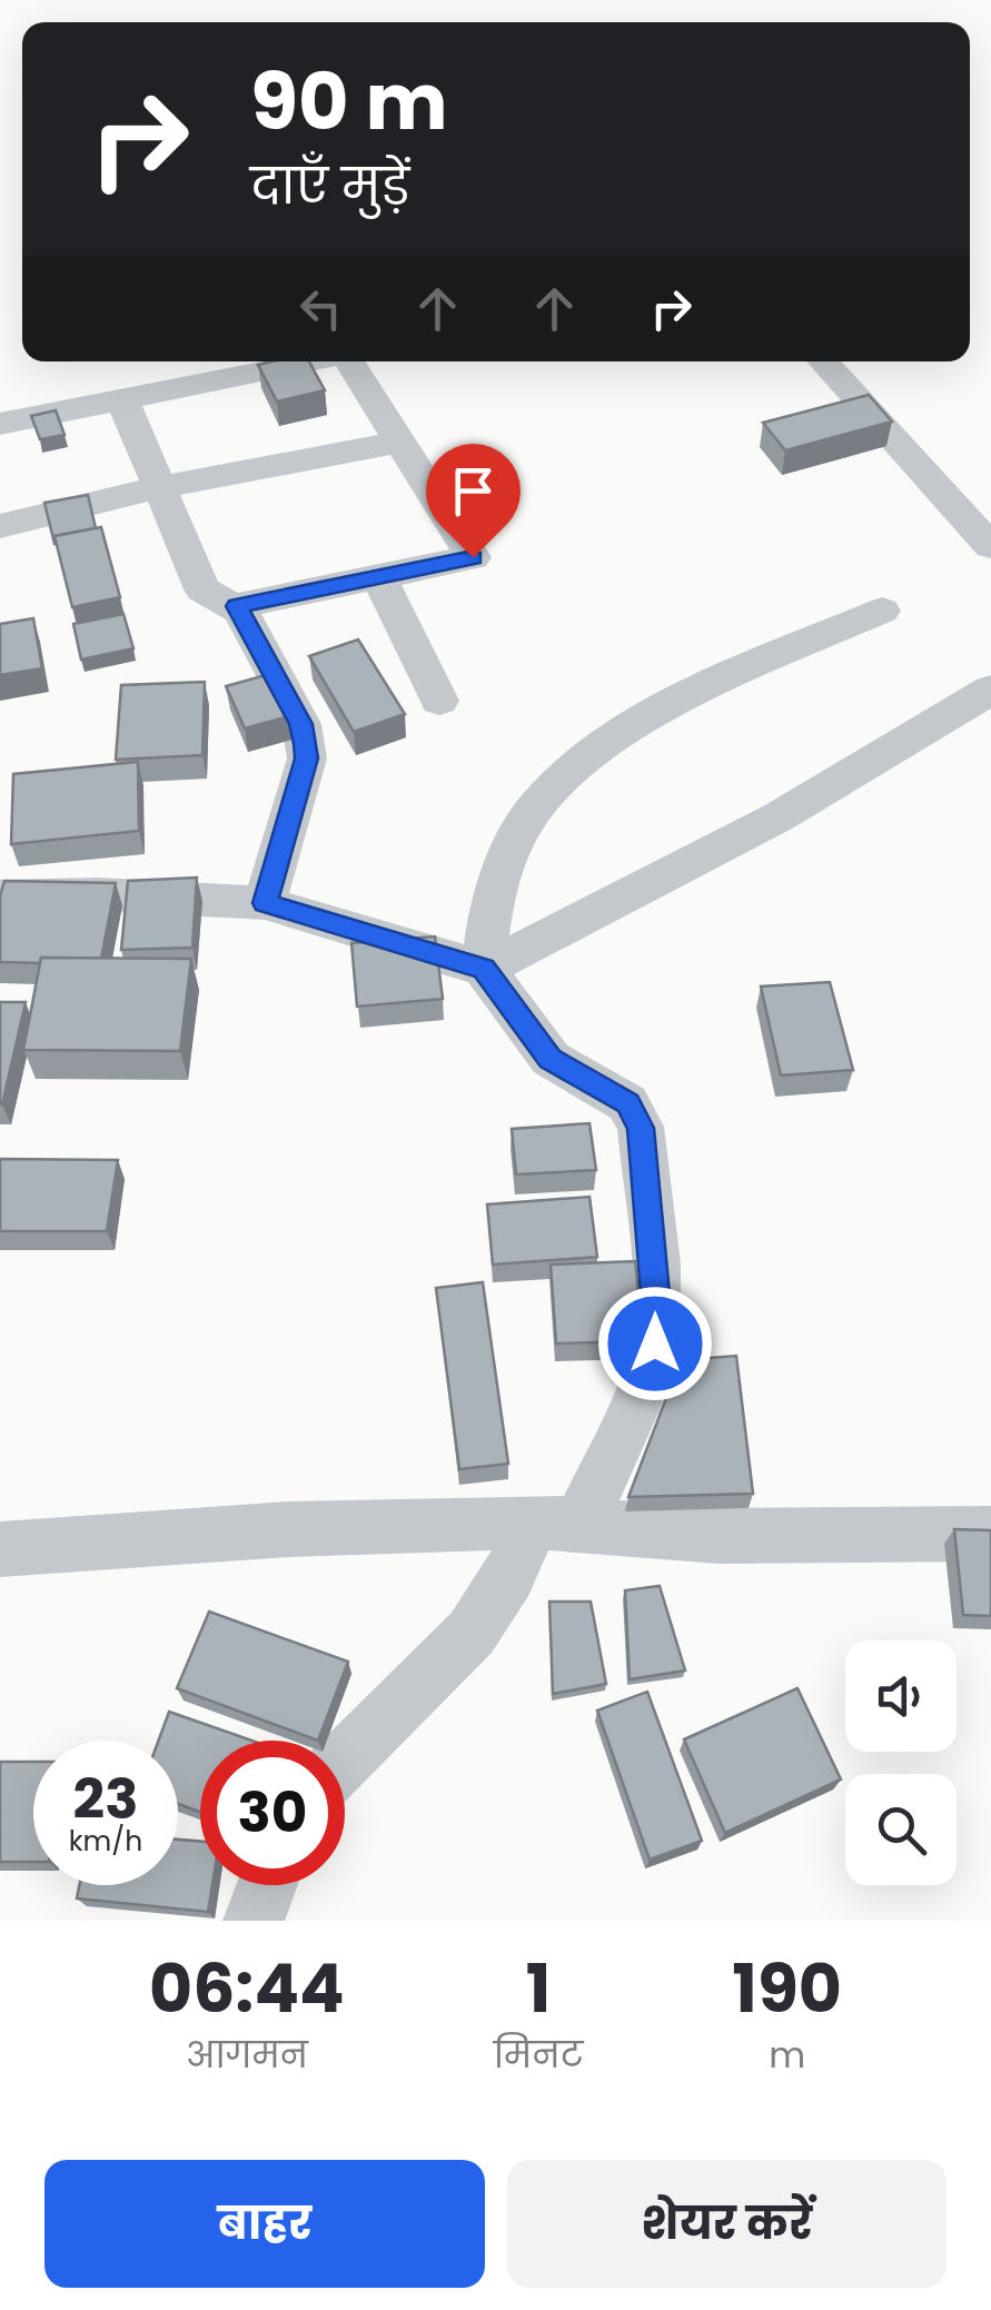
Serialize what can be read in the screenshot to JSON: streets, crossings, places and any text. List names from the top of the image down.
{
  "page": {
    "turn": ["90 m", "दाएँ मुड़ें"],
    "speed": "23 km/h",
    "limit": "30",
    "eta": [
      "06:44",
      "आगमन",
      "1",
      "मिनट",
      "190",
      "m"
    ],
    "buttons": ["बाहर", "शेयर करें"]
  }
}
